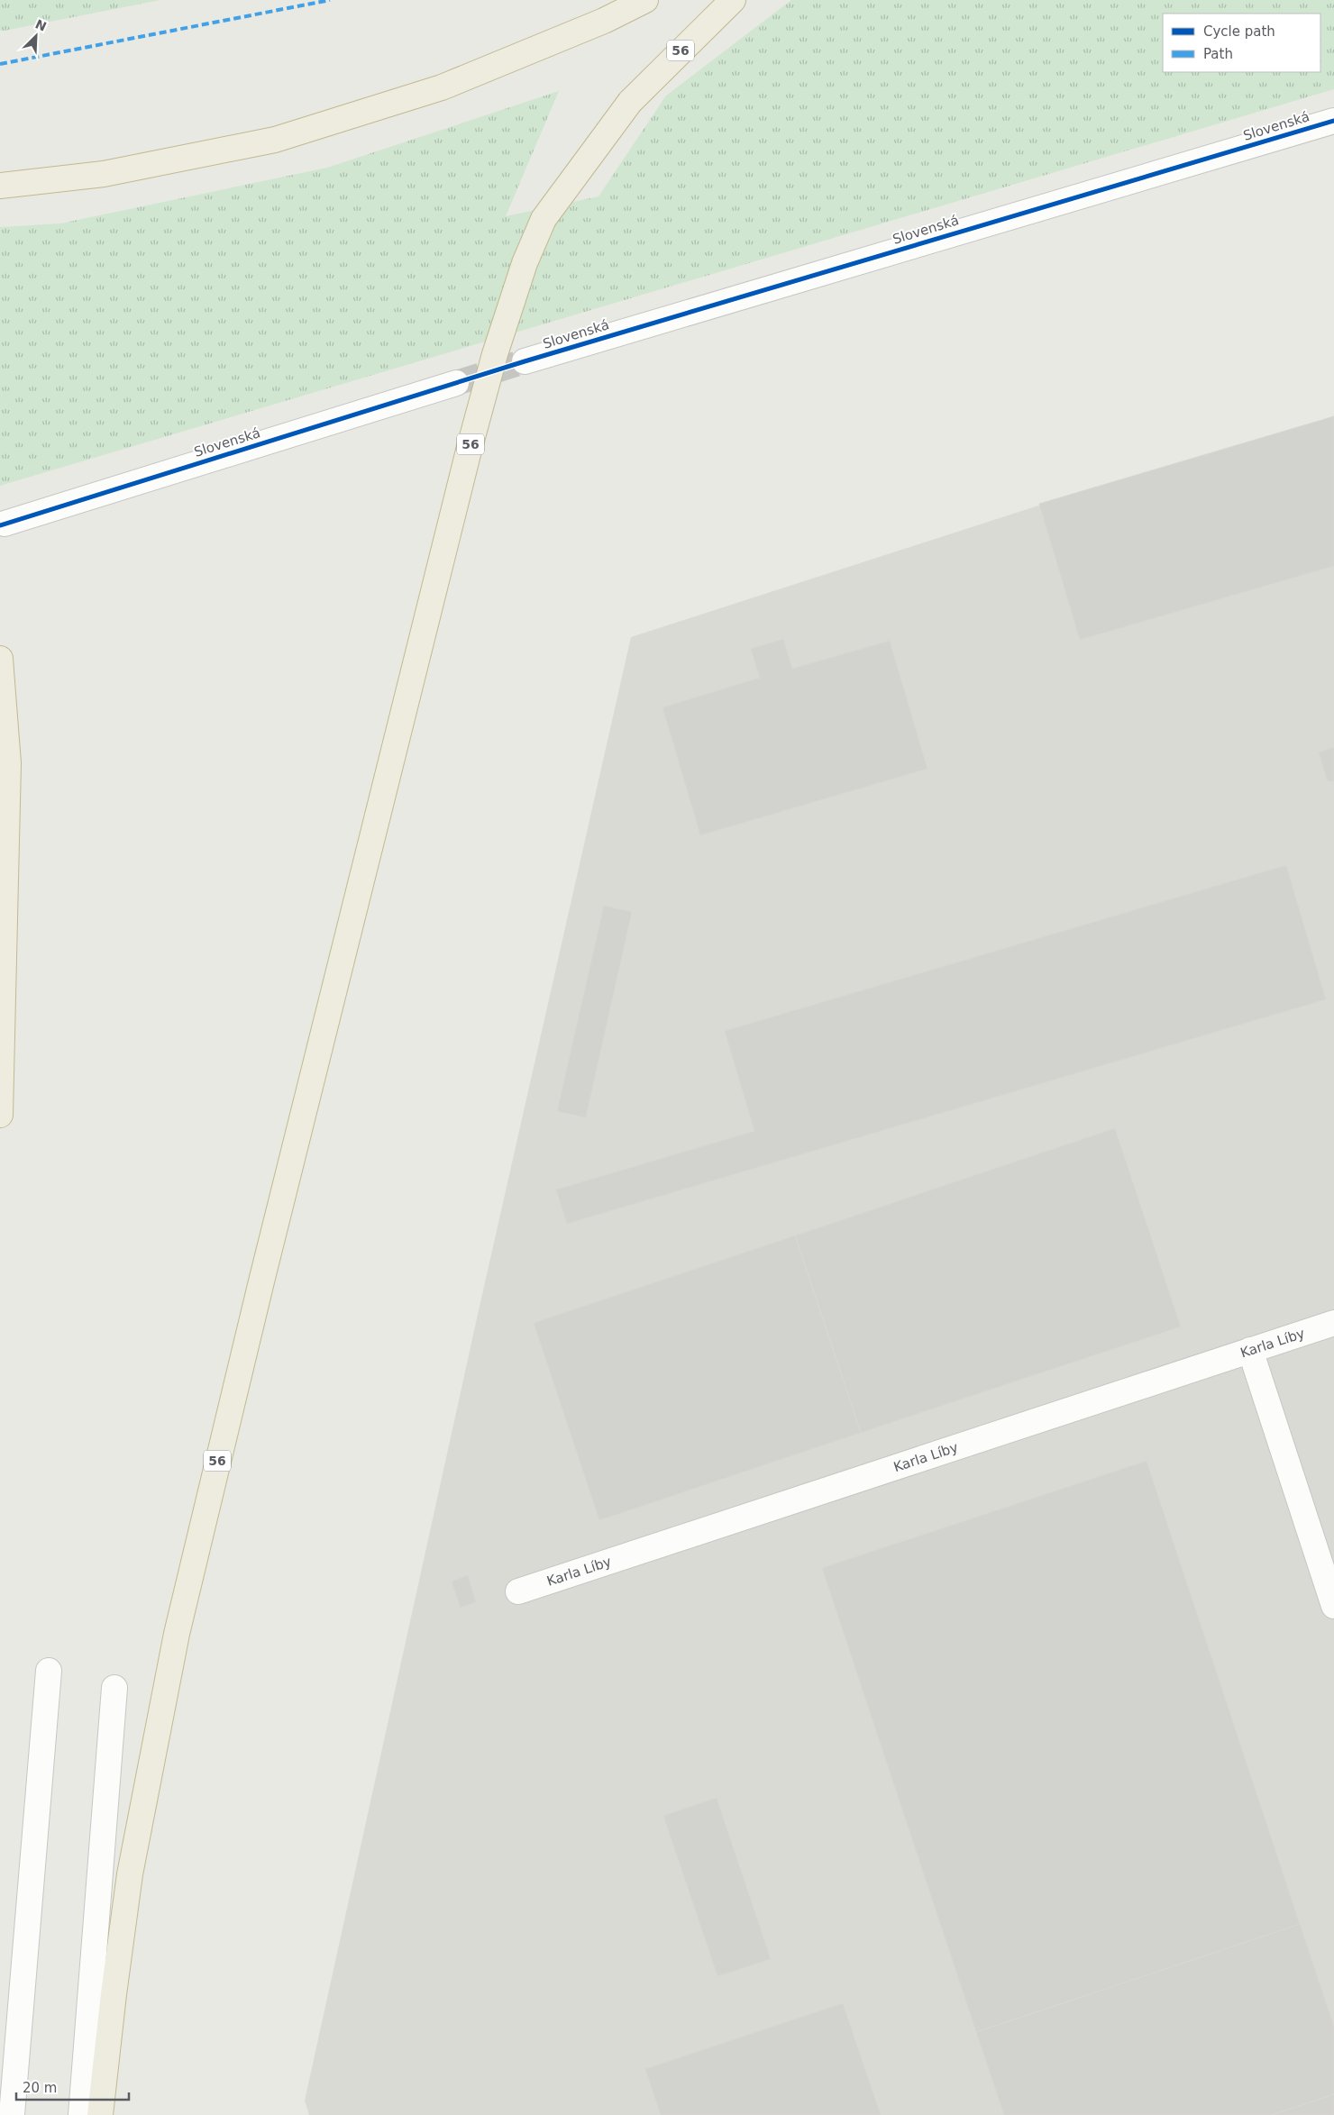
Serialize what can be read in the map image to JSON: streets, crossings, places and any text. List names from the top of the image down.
{
  "streets": {
    "highway": ["56"],
    "street": ["Slovenská", "Karla Líby"]
  },
  "legend": ["Cycle path", "Path"],
  "scale_bar": "20 m",
  "north": "top right"
}
